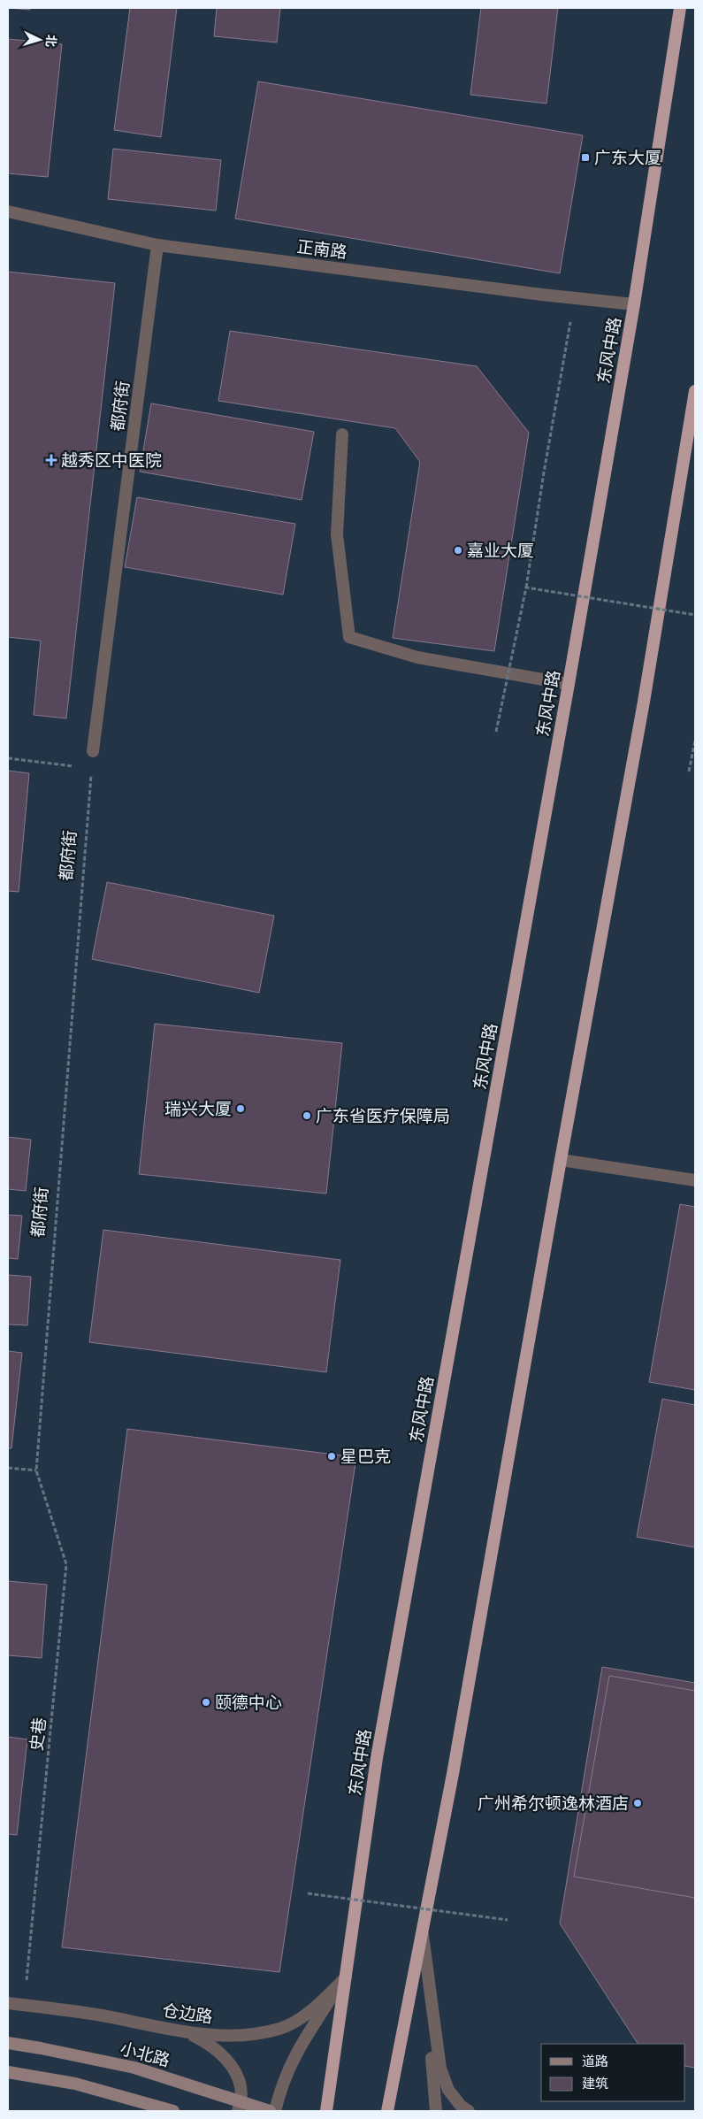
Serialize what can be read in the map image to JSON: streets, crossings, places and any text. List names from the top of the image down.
{
  "streets": {
    "highway": ["东风中路"],
    "main road": ["小北路"],
    "street": ["正南路", "都府街", "仓边路"],
    "path": ["史巷"]
  },
  "crossings": [
    ["正南路", "东风中路"],
    ["正南路", "都府街"],
    ["东风中路", "仓边路"],
    ["都府街", "史巷"],
    ["史巷", "仓边路"]
  ],
  "places": {
    "transit": ["广东大厦"],
    "health": ["越秀区中医院"],
    "other": [
      "嘉业大厦",
      "瑞兴大厦",
      "广东省医疗保障局",
      "星巴克",
      "颐德中心",
      "广州希尔顿逸林酒店"
    ]
  },
  "legend": ["道路", "建筑"],
  "north": "right"
}
